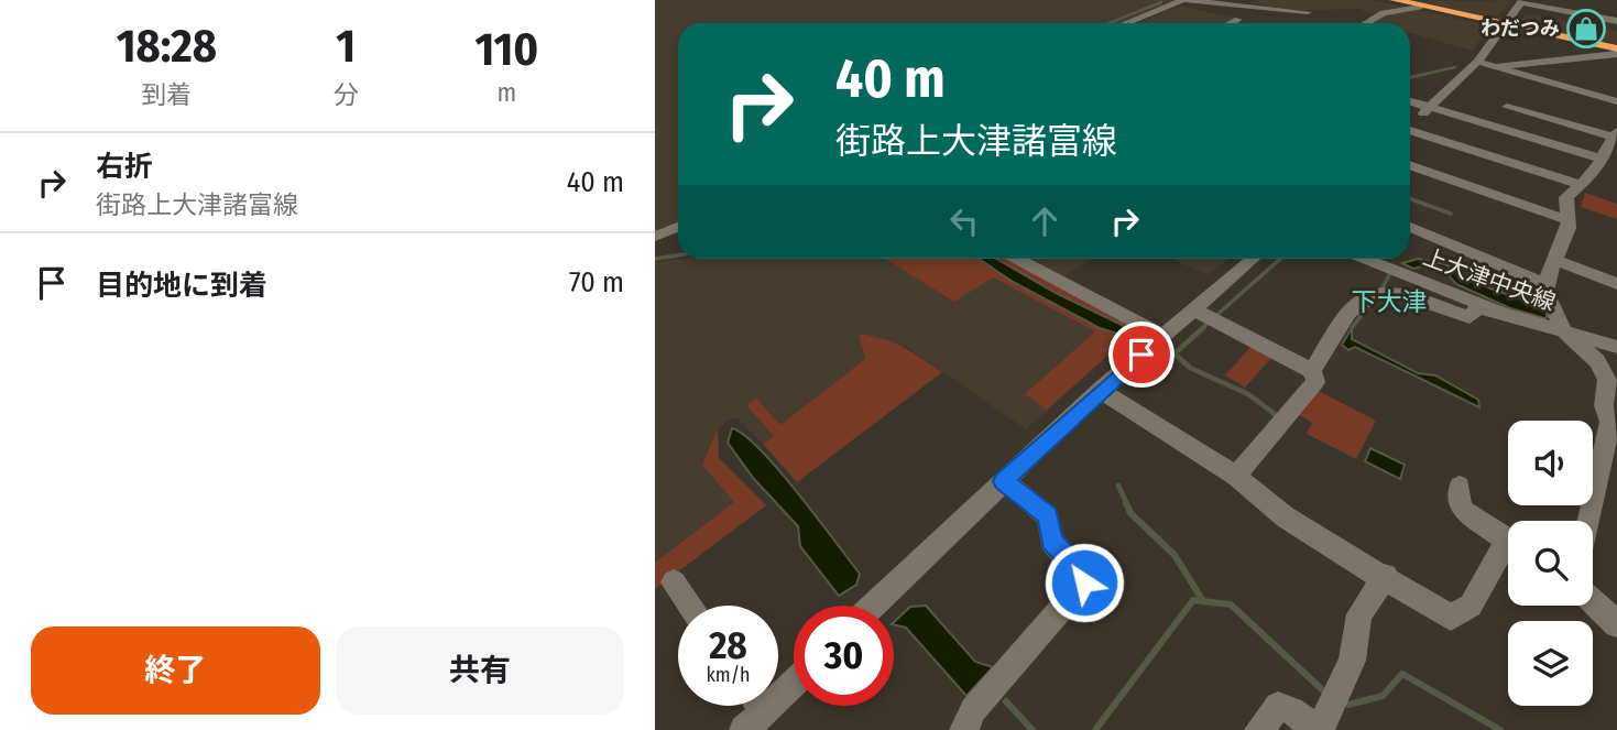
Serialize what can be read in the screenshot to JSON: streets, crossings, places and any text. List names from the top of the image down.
{
  "streets": {
    "street": ["上大津中央線"]
  },
  "districts": ["下大津"],
  "places": {
    "shop": ["わだつみ"]
  },
  "page": {
    "eta": [
      "18:28",
      "到着",
      "1",
      "分",
      "110",
      "m"
    ],
    "turn": ["40 m", "街路上大津諸富線"],
    "list": [
      {
        "name": "右折",
        "note": "街路上大津諸富線",
        "value": "40 m"
      },
      {
        "name": "目的地に到着",
        "value": "70 m"
      }
    ],
    "speed": "28 km/h",
    "limit": "30",
    "buttons": ["終了", "共有"]
  }
}
